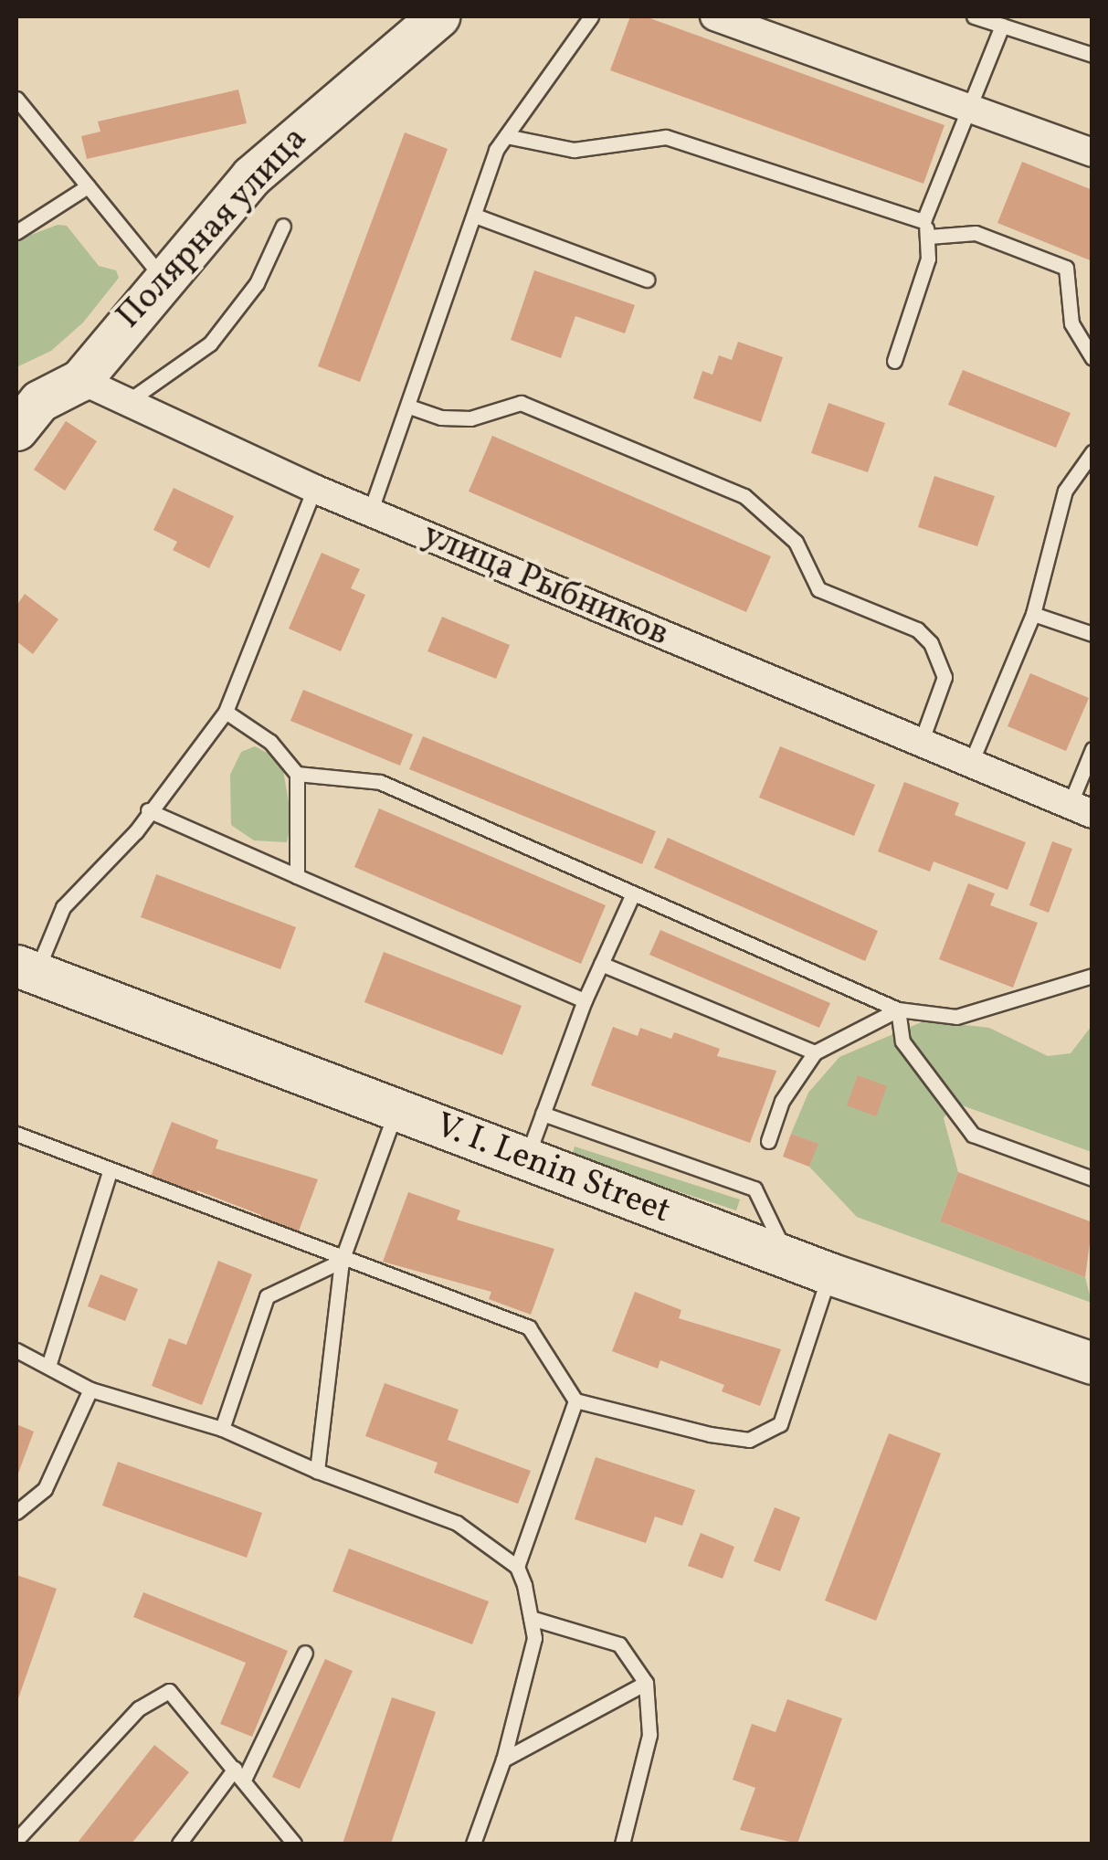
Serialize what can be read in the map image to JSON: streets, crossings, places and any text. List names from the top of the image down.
{
  "streets": {
    "main road": ["Полярная улица", "V. I. Lenin Street"],
    "street": ["улица Рыбников"]
  },
  "crossings": [
    ["Полярная улица", "улица Рыбников"]
  ]
}
